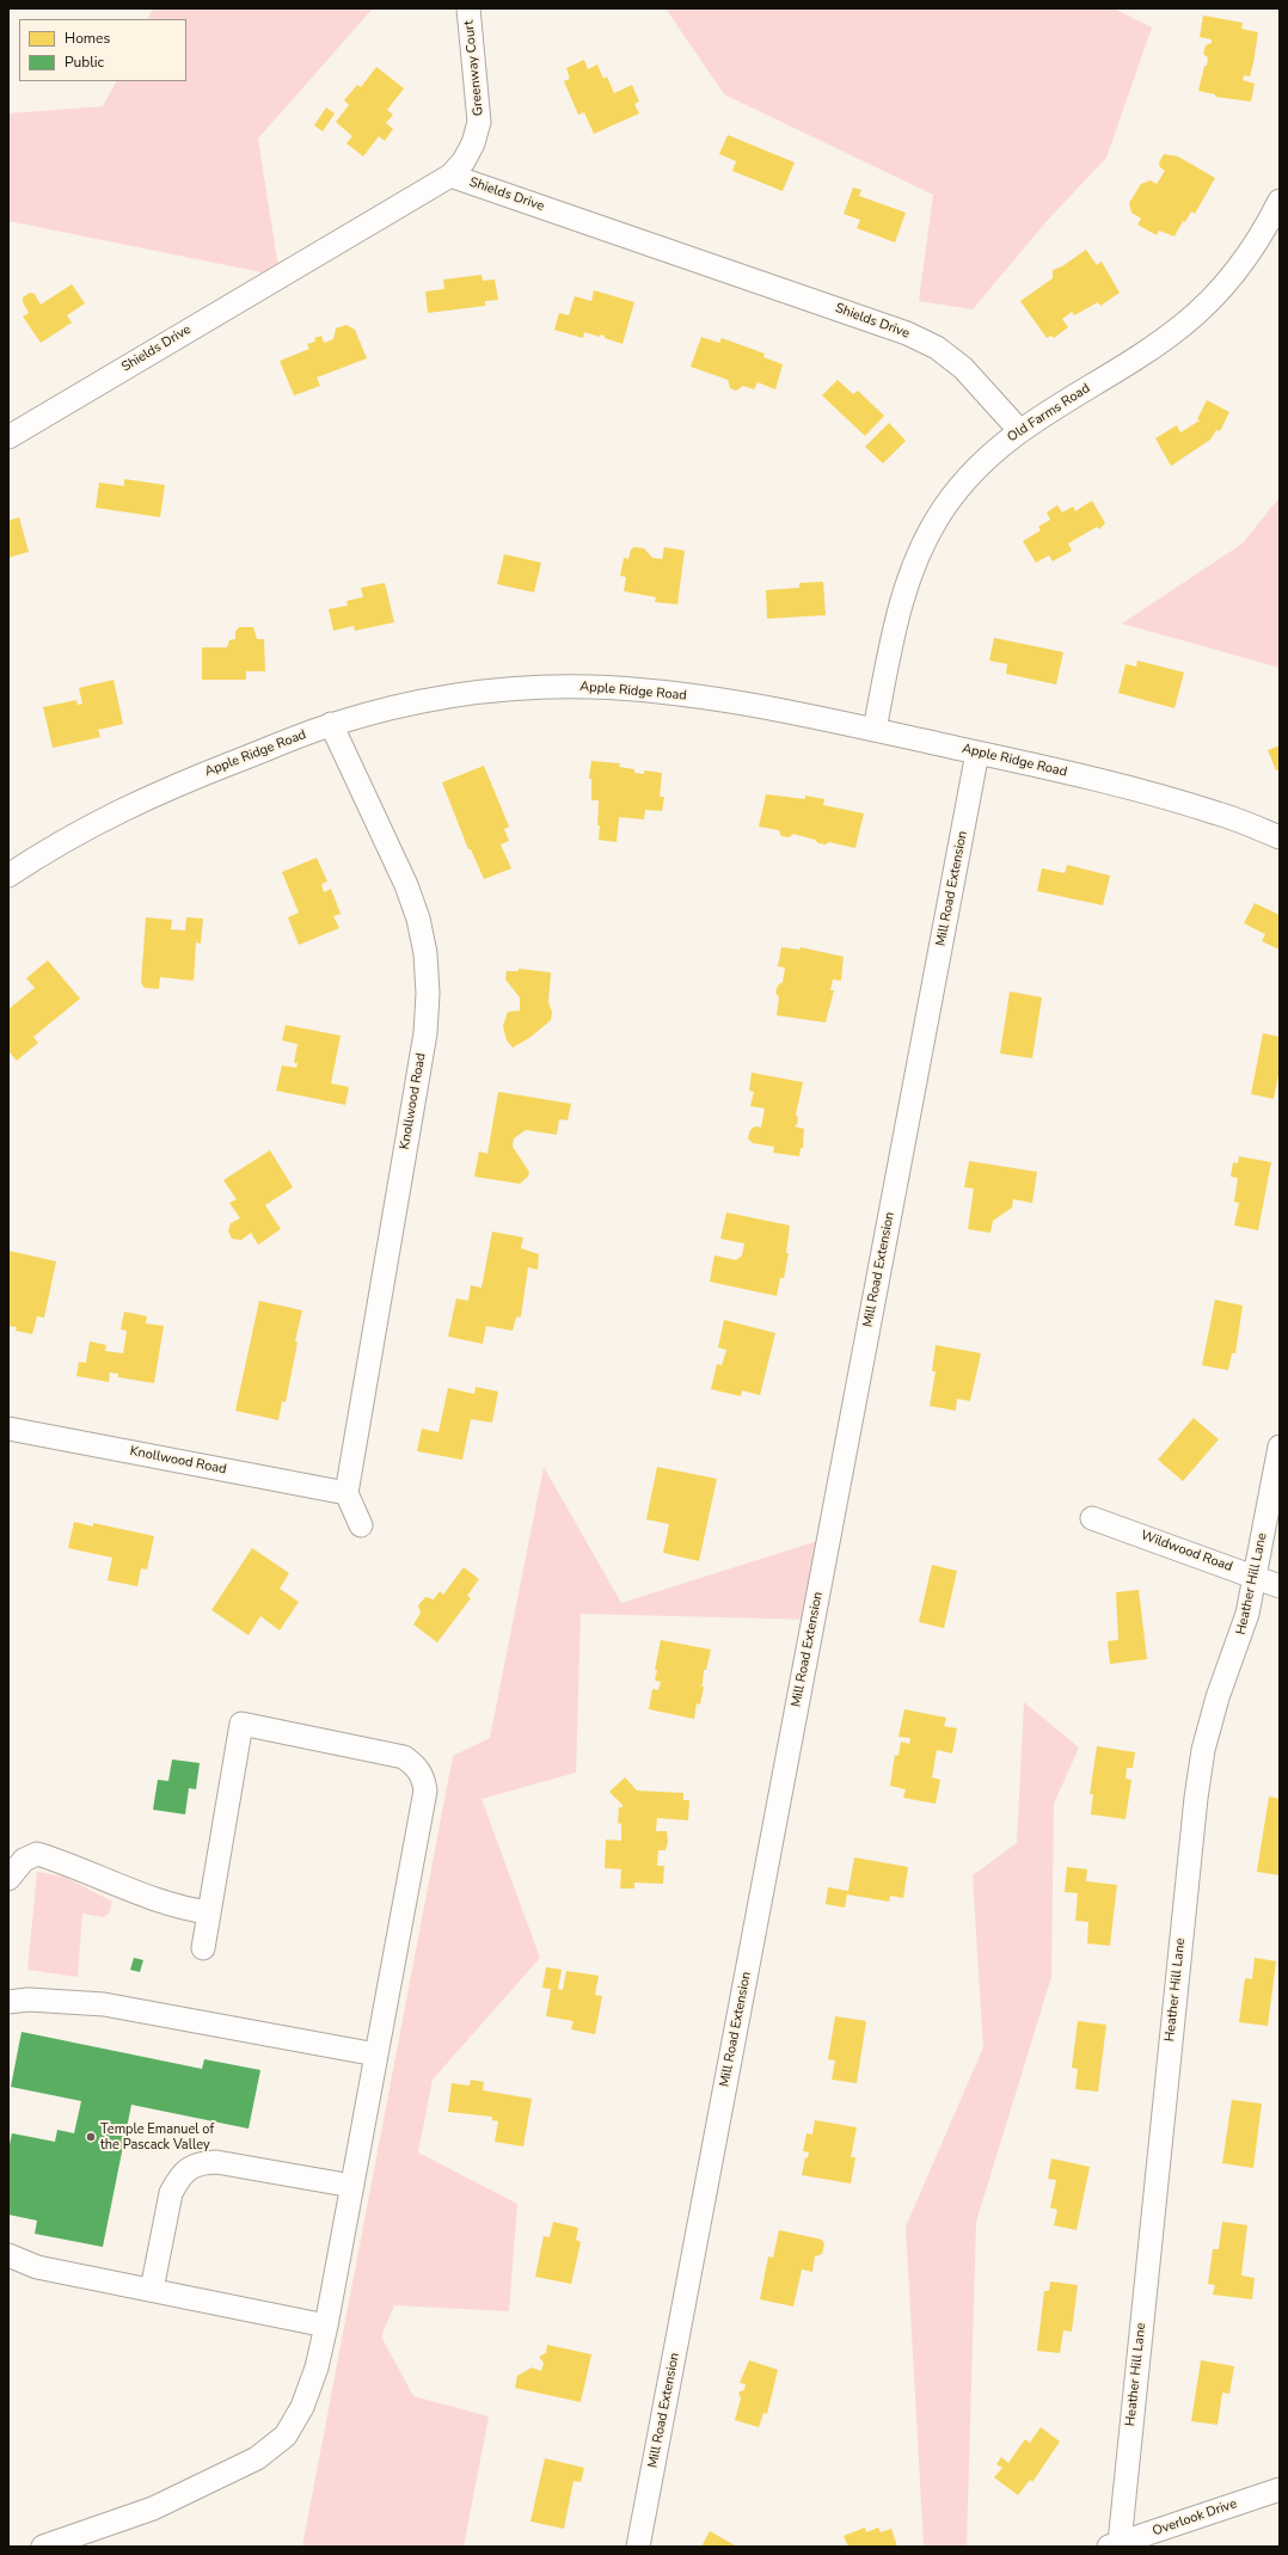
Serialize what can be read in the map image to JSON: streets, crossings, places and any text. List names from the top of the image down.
{
  "streets": {
    "street": [
      "Greenway Court",
      "Shields Drive",
      "Old Farms Road",
      "Apple Ridge Road",
      "Mill Road Extension",
      "Knollwood Road",
      "Wildwood Road",
      "Heather Hill Lane",
      "Overlook Drive"
    ]
  },
  "crossings": [
    ["Greenway Court", "Shields Drive"],
    ["Shields Drive", "Old Farms Road"],
    ["Old Farms Road", "Apple Ridge Road"],
    ["Apple Ridge Road", "Mill Road Extension"],
    ["Apple Ridge Road", "Knollwood Road"],
    ["Wildwood Road", "Heather Hill Lane"],
    ["Heather Hill Lane", "Overlook Drive"]
  ],
  "places": ["Temple Emanuel of the Pascack Valley"],
  "legend": ["Homes", "Public"]
}
